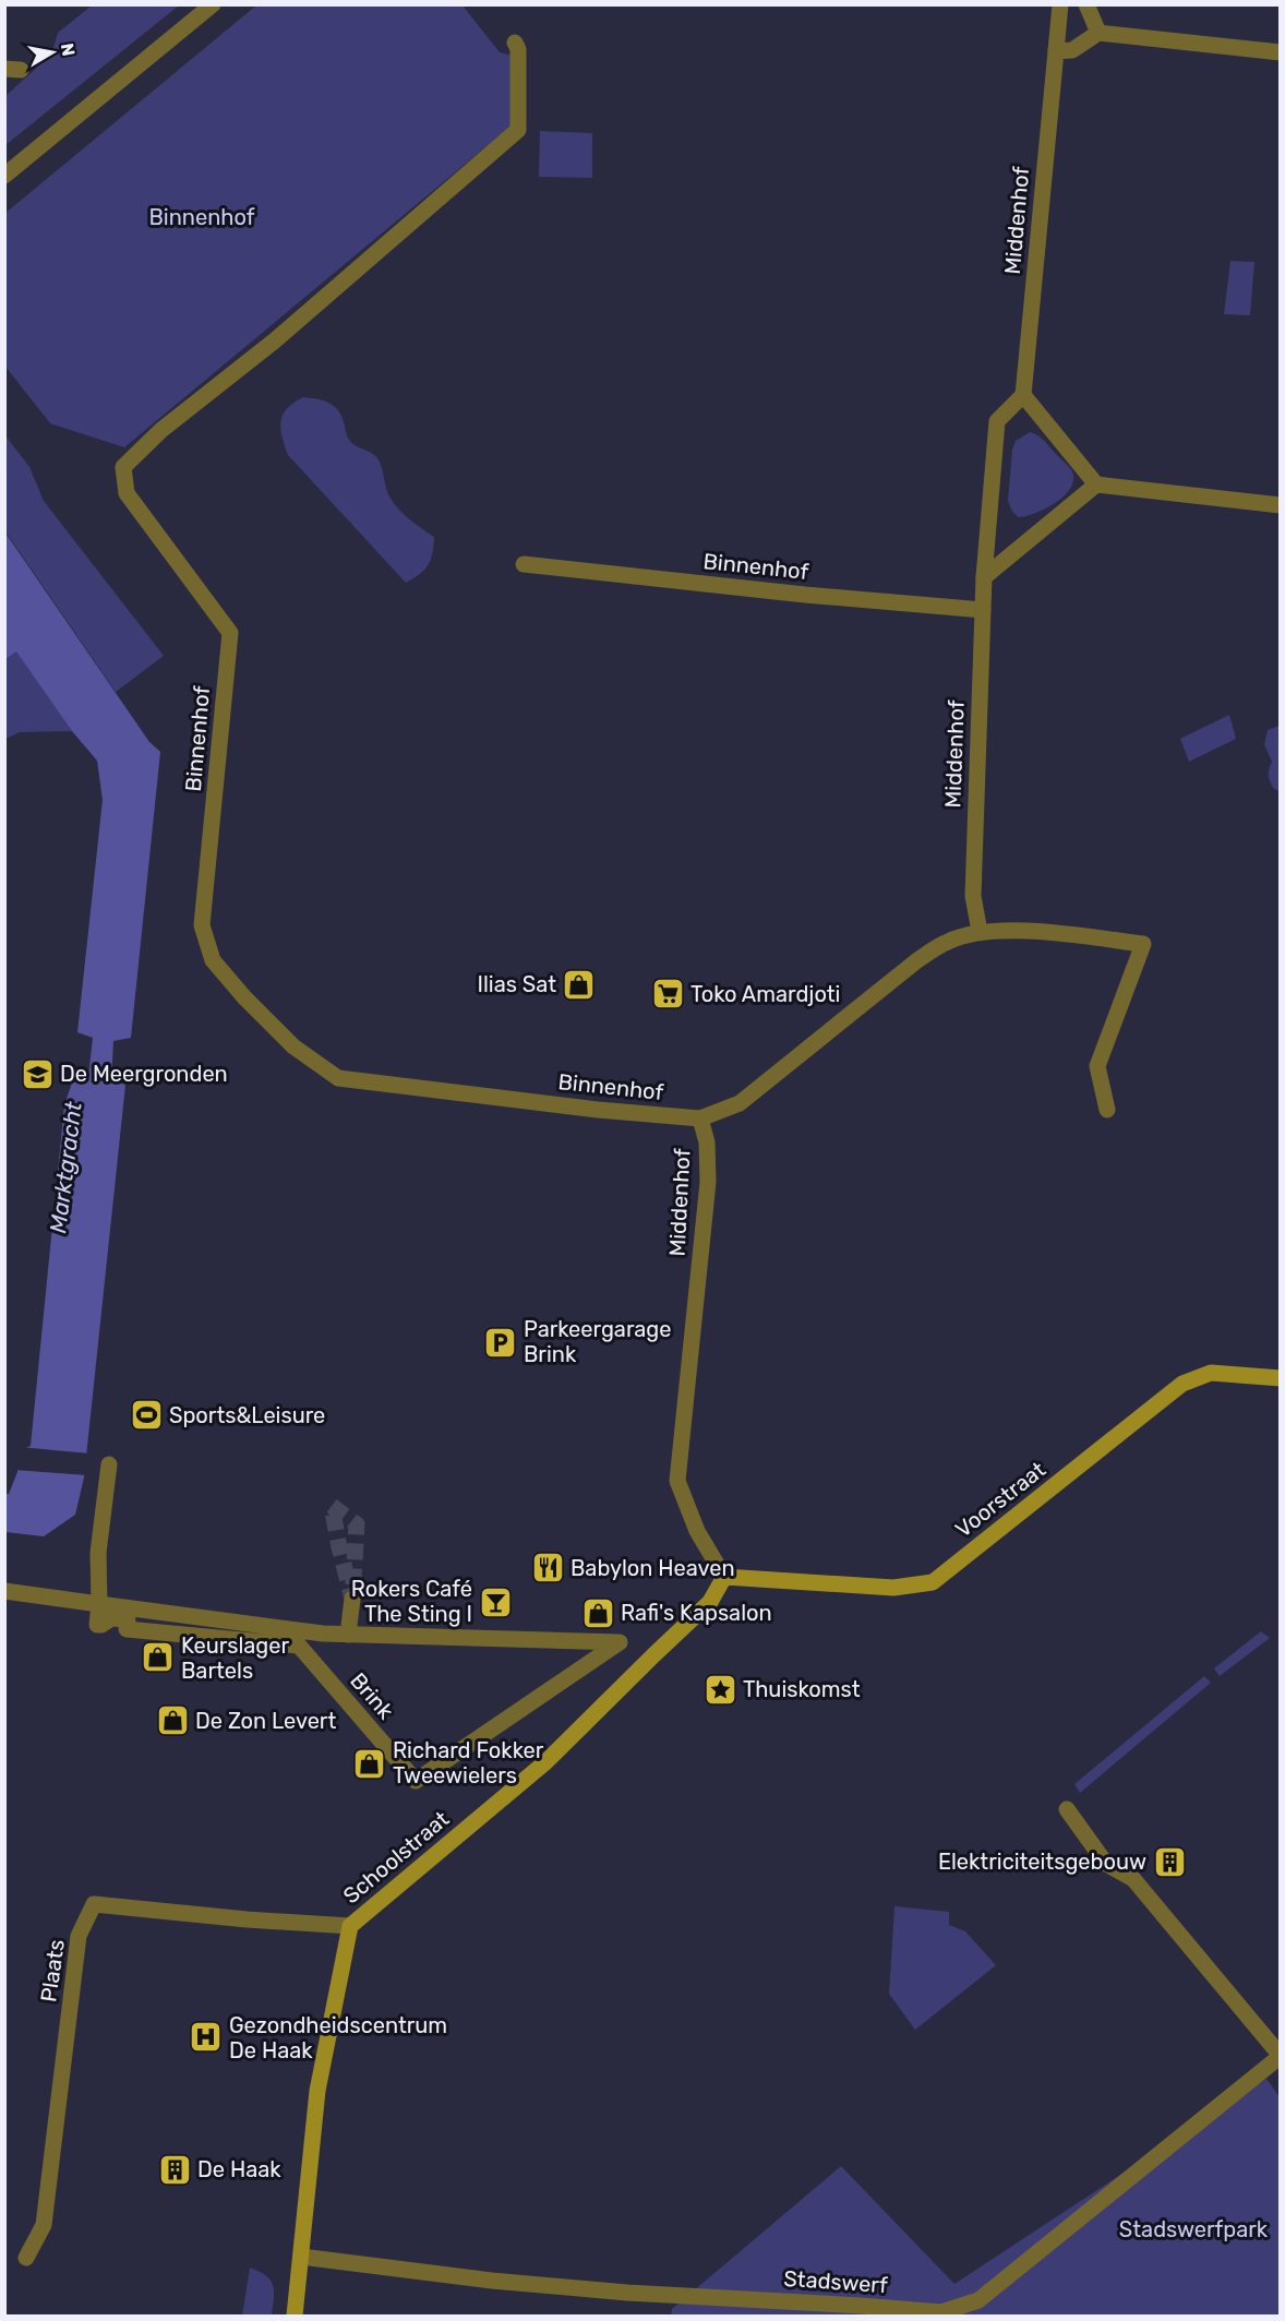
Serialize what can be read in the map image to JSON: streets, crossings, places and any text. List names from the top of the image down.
{
  "streets": {
    "street": [
      "Middenhof",
      "Binnenhof",
      "Voorstraat",
      "Brink",
      "Schoolstraat",
      "Plaats",
      "Stadswerf"
    ]
  },
  "crossings": [
    ["Middenhof", "Binnenhof"],
    ["Middenhof", "Voorstraat"],
    ["Middenhof", "Schoolstraat"],
    ["Voorstraat", "Schoolstraat"],
    ["Schoolstraat", "Plaats"],
    ["Schoolstraat", "Stadswerf"]
  ],
  "water": ["Marktgracht"],
  "parks": ["Binnenhof", "Stadswerfpark"],
  "places": {
    "shop": [
      "Ilias Sat",
      "Rafi's Kapsalon",
      "Keurslager Bartels",
      "De Zon Levert",
      "Richard Fokker Tweewielers"
    ],
    "supermarket": ["Toko Amardjoti"],
    "school or university": ["De Meergronden"],
    "parking": ["Parkeergarage Brink"],
    "sports": ["Sports&Leisure"],
    "restaurant": ["Babylon Heaven"],
    "bar": ["Rokers Café The Sting I"],
    "place": ["Thuiskomst"],
    "building": ["Elektriciteitsgebouw", "De Haak"],
    "hospital": ["Gezondheidscentrum De Haak"]
  },
  "north": "right"
}
